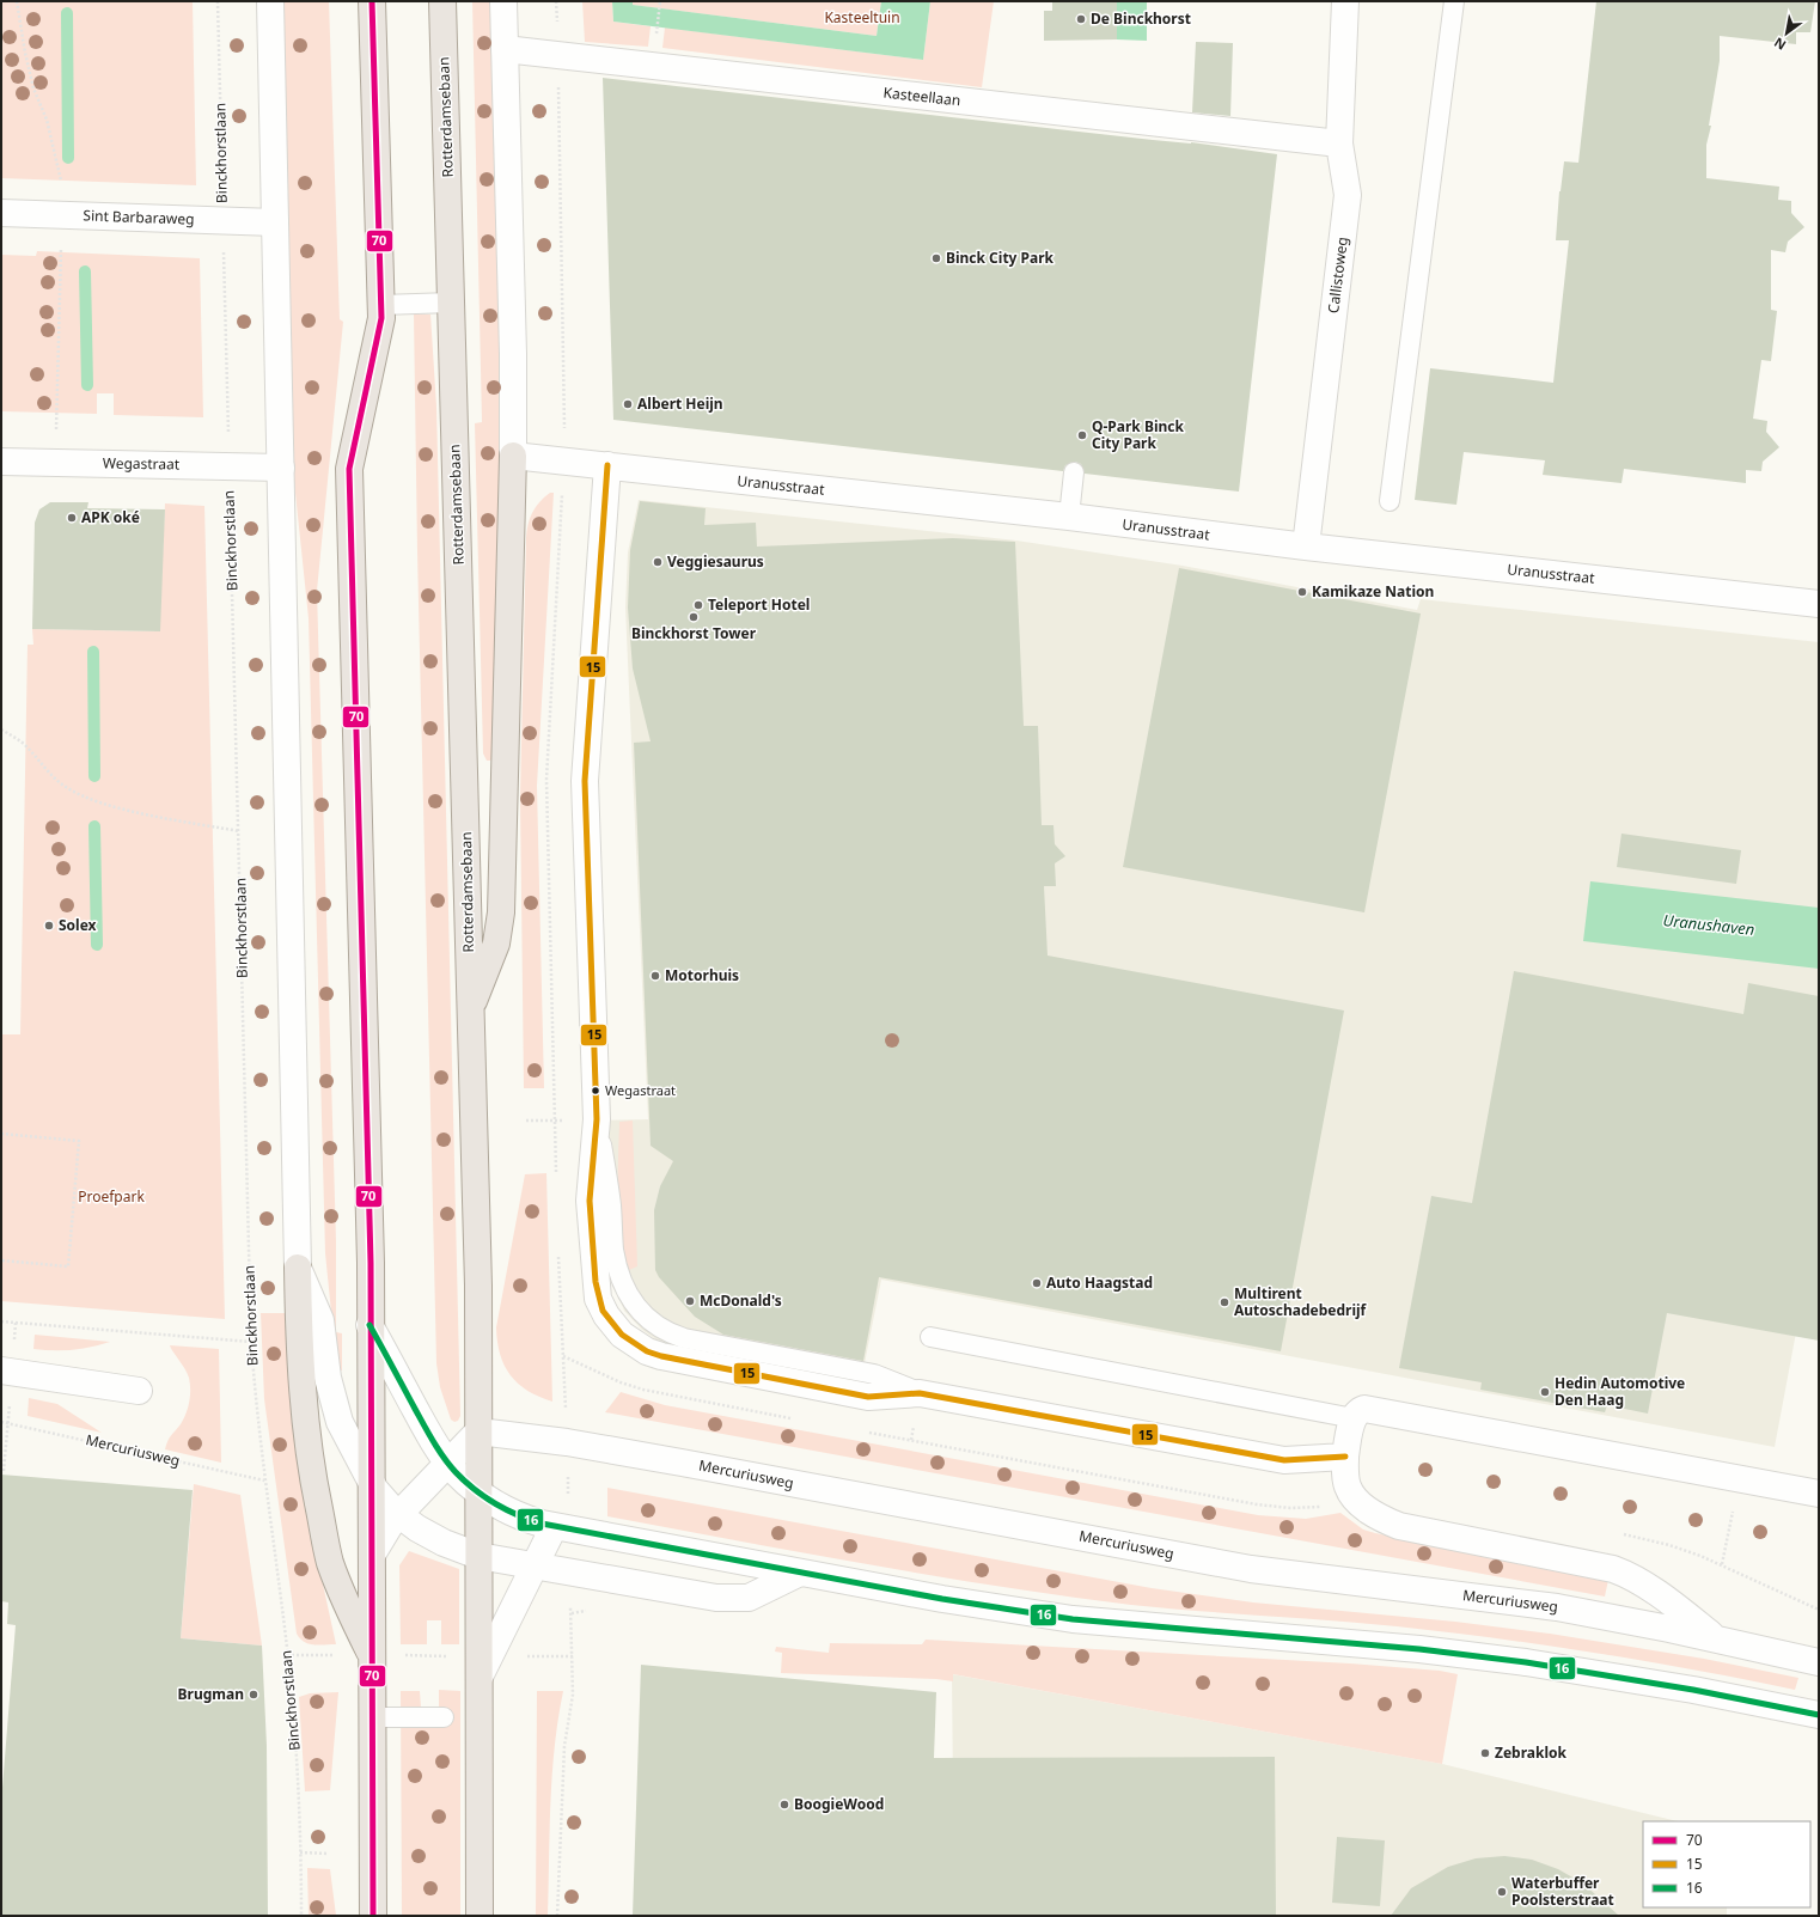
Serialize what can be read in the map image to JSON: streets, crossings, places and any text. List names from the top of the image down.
{
  "streets": {
    "main road": ["Rotterdamsebaan"],
    "street": [
      "Kasteellaan",
      "Sint Barbaraweg",
      "Callistoweg",
      "Wegastraat",
      "Uranusstraat",
      "Mercuriusweg"
    ],
    "path": ["Binckhorstlaan"]
  },
  "crossings": [
    ["Kasteellaan", "Callistoweg"],
    ["Binckhorstlaan", "Sint Barbaraweg"],
    ["Binckhorstlaan", "Wegastraat"],
    ["Binckhorstlaan", "Mercuriusweg"],
    ["Callistoweg", "Uranusstraat"]
  ],
  "water": ["Uranushaven"],
  "parks": ["Kasteeltuin", "Proefpark"],
  "places": [
    "De Binckhorst",
    "Binck City Park",
    "Albert Heijn",
    "Q-Park Binck City Park",
    "APK oké",
    "Veggiesaurus",
    "Kamikaze Nation",
    "Teleport Hotel",
    "Binckhorst Tower",
    "Solex",
    "Motorhuis",
    "Wegastraat",
    "Auto Haagstad",
    "McDonald's",
    "Multirent Autoschadebedrijf",
    "Hedin Automotive Den Haag",
    "Brugman",
    "Zebraklok",
    "BoogieWood",
    "Waterbuffer Poolsterstraat"
  ],
  "lines": ["transit line 70", "transit line 15", "transit line 16"],
  "legend": ["70", "15", "16"],
  "north": "bottom left"
}
